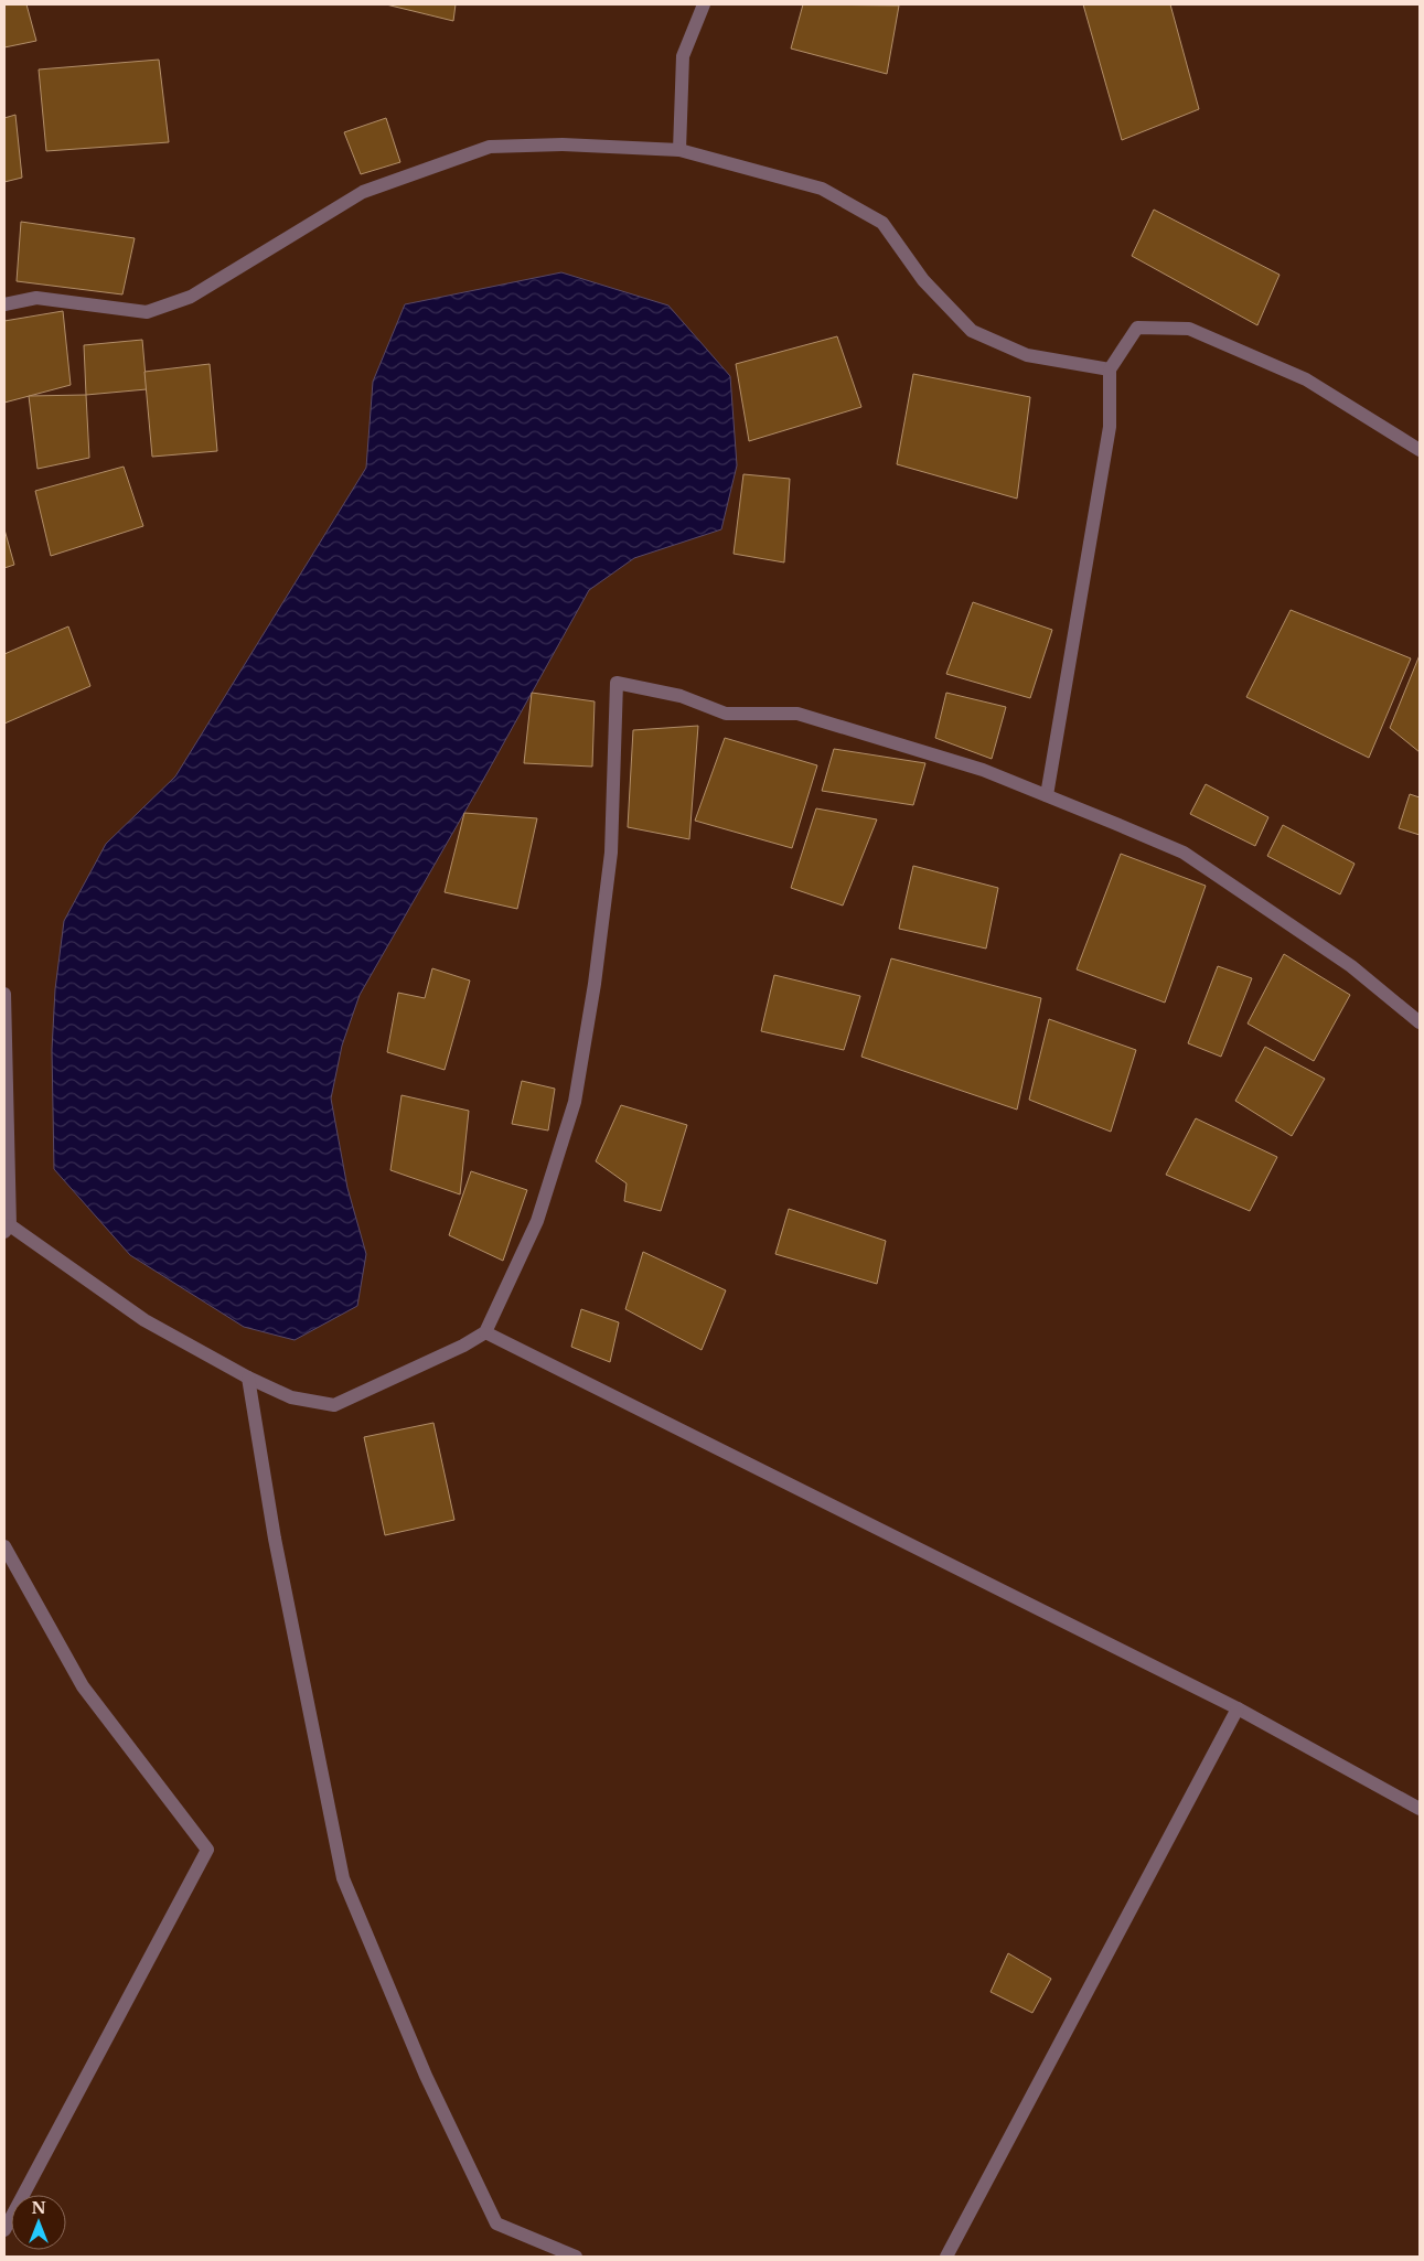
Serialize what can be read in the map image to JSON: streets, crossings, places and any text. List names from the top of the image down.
{
  "north": "top"
}
